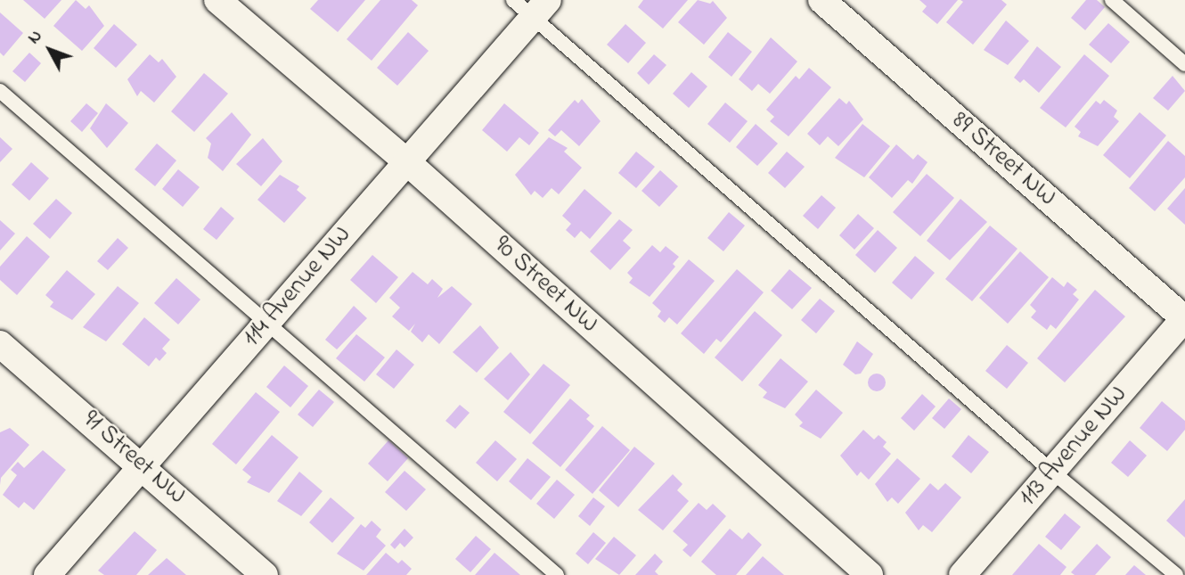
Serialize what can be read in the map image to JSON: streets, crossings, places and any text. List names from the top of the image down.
{
  "streets": {
    "street": [
      "89 Street NW",
      "90 Street NW",
      "114 Avenue NW",
      "113 Avenue NW",
      "91 Street NW"
    ]
  },
  "crossings": [
    ["89 Street NW", "113 Avenue NW"],
    ["90 Street NW", "114 Avenue NW"],
    ["114 Avenue NW", "91 Street NW"]
  ],
  "north": "top left"
}
